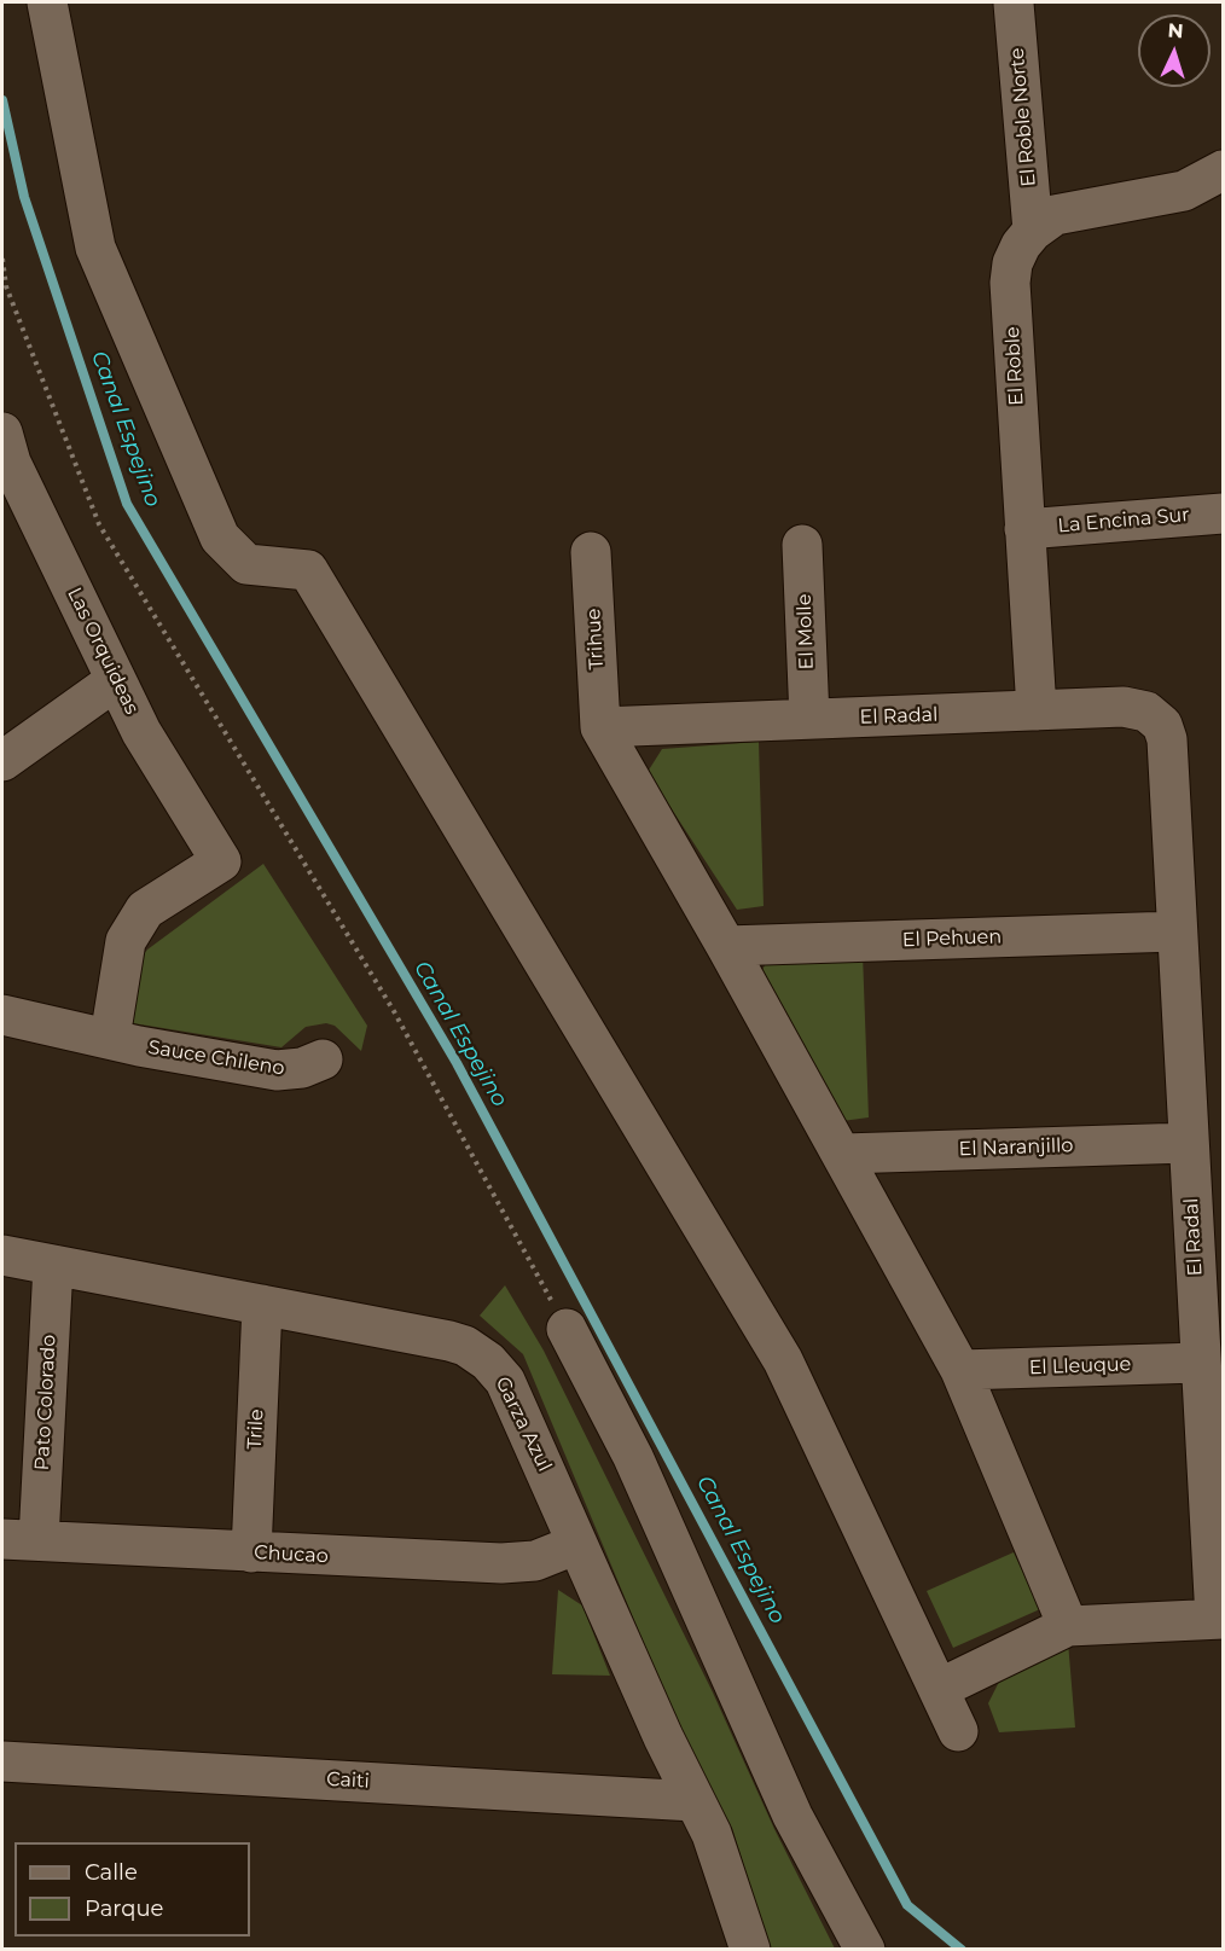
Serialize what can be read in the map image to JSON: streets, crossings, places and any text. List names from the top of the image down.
{
  "streets": {
    "street": [
      "El Roble Norte",
      "El Roble",
      "La Encina Sur",
      "El Molle",
      "Trihue",
      "Las Orquideas",
      "El Radal",
      "El Pehuen",
      "Sauce Chileno",
      "El Naranjillo",
      "El Lleuque",
      "Pato Colorado",
      "Garza Azul",
      "Trile",
      "Chucao",
      "Caiti"
    ]
  },
  "crossings": [
    ["El Roble Norte", "El Roble"],
    ["El Roble", "La Encina Sur"],
    ["El Roble", "El Radal"],
    ["El Molle", "El Radal"],
    ["Trihue", "El Radal"],
    ["Las Orquideas", "Sauce Chileno"],
    ["El Radal", "El Pehuen"],
    ["El Radal", "El Naranjillo"],
    ["El Radal", "El Lleuque"],
    ["Pato Colorado", "Garza Azul"],
    ["Pato Colorado", "Chucao"],
    ["Garza Azul", "Trile"],
    ["Garza Azul", "Chucao"],
    ["Garza Azul", "Caiti"],
    ["Trile", "Chucao"]
  ],
  "water": ["Canal Espejino"],
  "legend": ["Calle", "Parque"],
  "north": "top"
}
